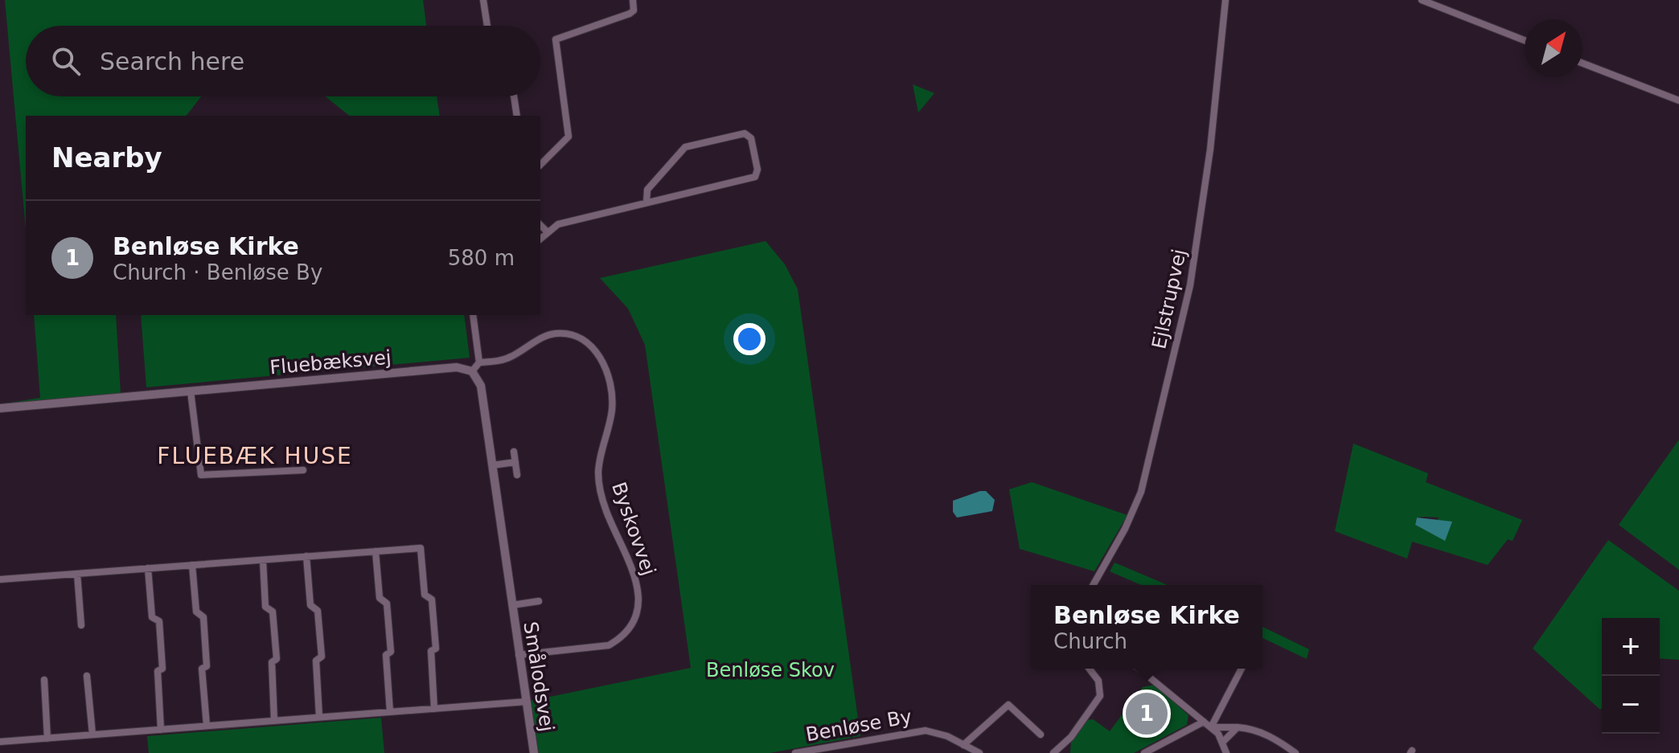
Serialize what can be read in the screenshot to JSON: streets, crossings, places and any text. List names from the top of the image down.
{
  "streets": {
    "street": [
      "Ejlstrupvej",
      "Fluebæksvej",
      "Byskovvej",
      "Smålodsvej",
      "Benløse By"
    ]
  },
  "crossings": [
    ["Fluebæksvej", "Smålodsvej"],
    ["Byskovvej", "Smålodsvej"]
  ],
  "districts": ["FLUEBÆK HUSE"],
  "parks": ["Benløse Skov"],
  "north": "top right",
  "page": {
    "search": "Search here",
    "heading": "Nearby",
    "list": [
      {
        "mark": "1",
        "name": "Benløse Kirke",
        "note": "Church · Benløse By",
        "value": "580 m"
      }
    ],
    "popup": ["Benløse Kirke", "Church"],
    "map_buttons": ["+", "−"],
    "pins": "1"
  }
}
